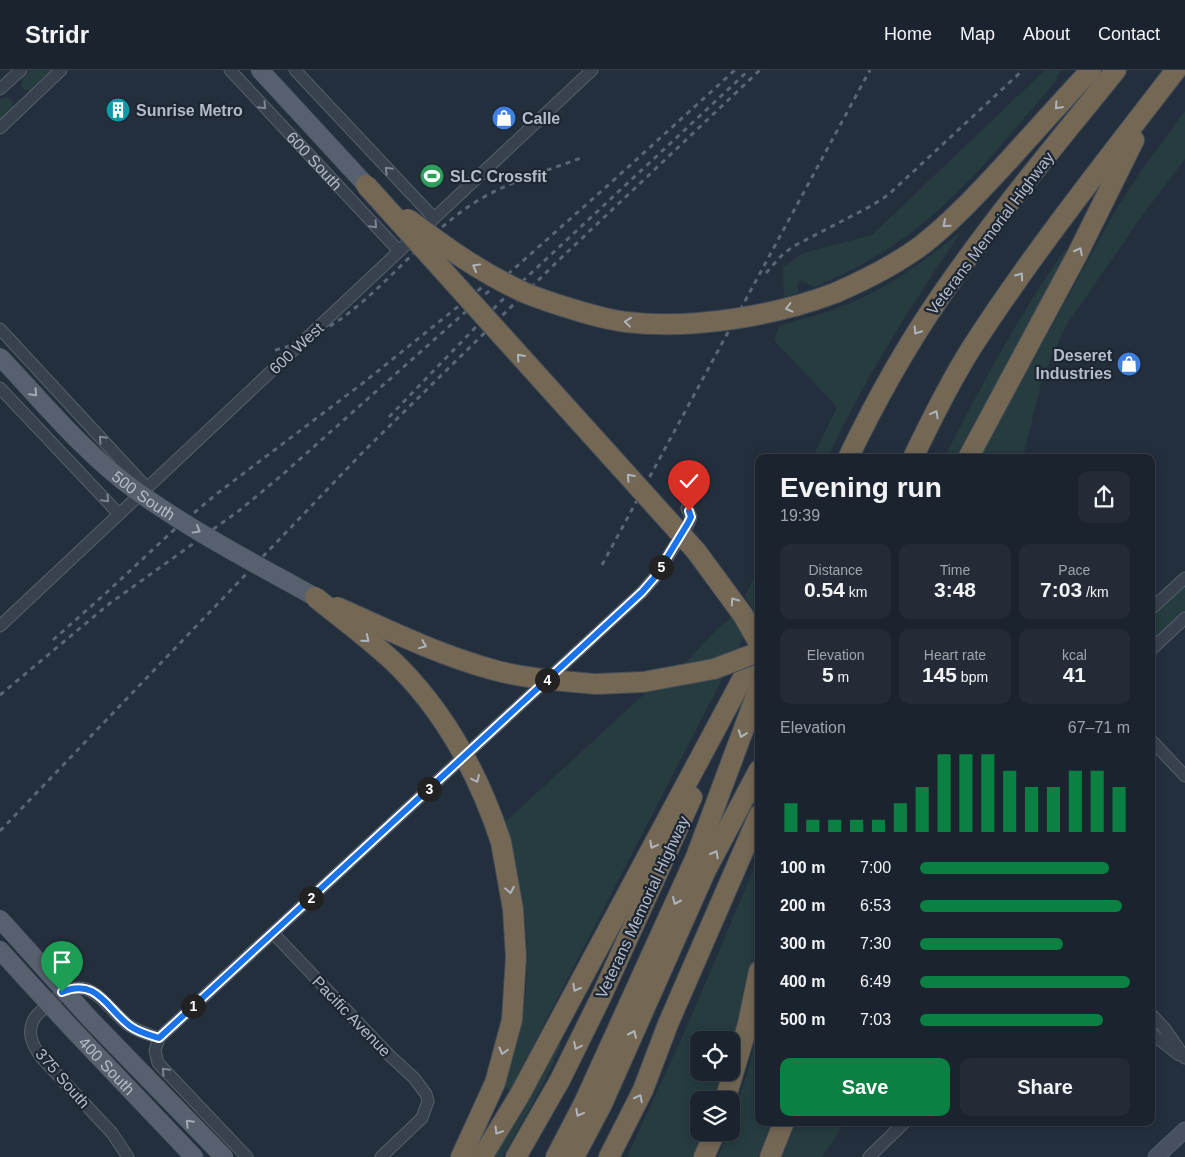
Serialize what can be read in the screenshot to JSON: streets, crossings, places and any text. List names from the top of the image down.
{
  "streets": {
    "highway": ["Veterans Memorial Highway"],
    "main road": ["600 South", "500 South", "400 South"],
    "street": ["600 West", "Pacific Avenue", "375 South"]
  },
  "crossings": [
    ["600 South", "600 West"],
    ["600 West", "500 South"]
  ],
  "places": {
    "building": ["Sunrise Metro"],
    "shop": ["Calle", "Deseret Industries"],
    "sports": ["SLC Crossfit"]
  },
  "page": {
    "header": "Stridr",
    "nav": [
      "Home",
      "Map",
      "About",
      "Contact"
    ],
    "heading": ["Evening run", "19:39"],
    "stats": [
      ["Distance", "0.54 km"],
      ["Time", "3:48"],
      ["Pace", "7:03 /km"],
      ["Elevation", "5 m"],
      ["Heart rate", "145 bpm"],
      ["kcal", "41"]
    ],
    "pins": [
      "5",
      "4",
      "3",
      "2",
      "1"
    ],
    "chart": ["Elevation", "67–71 m"],
    "list": [
      {
        "name": "100 m",
        "note": "7:00"
      },
      {
        "name": "200 m",
        "note": "6:53"
      },
      {
        "name": "300 m",
        "note": "7:30"
      },
      {
        "name": "400 m",
        "note": "6:49"
      },
      {
        "name": "500 m",
        "note": "7:03"
      }
    ],
    "buttons": ["Save", "Share"]
  }
}
